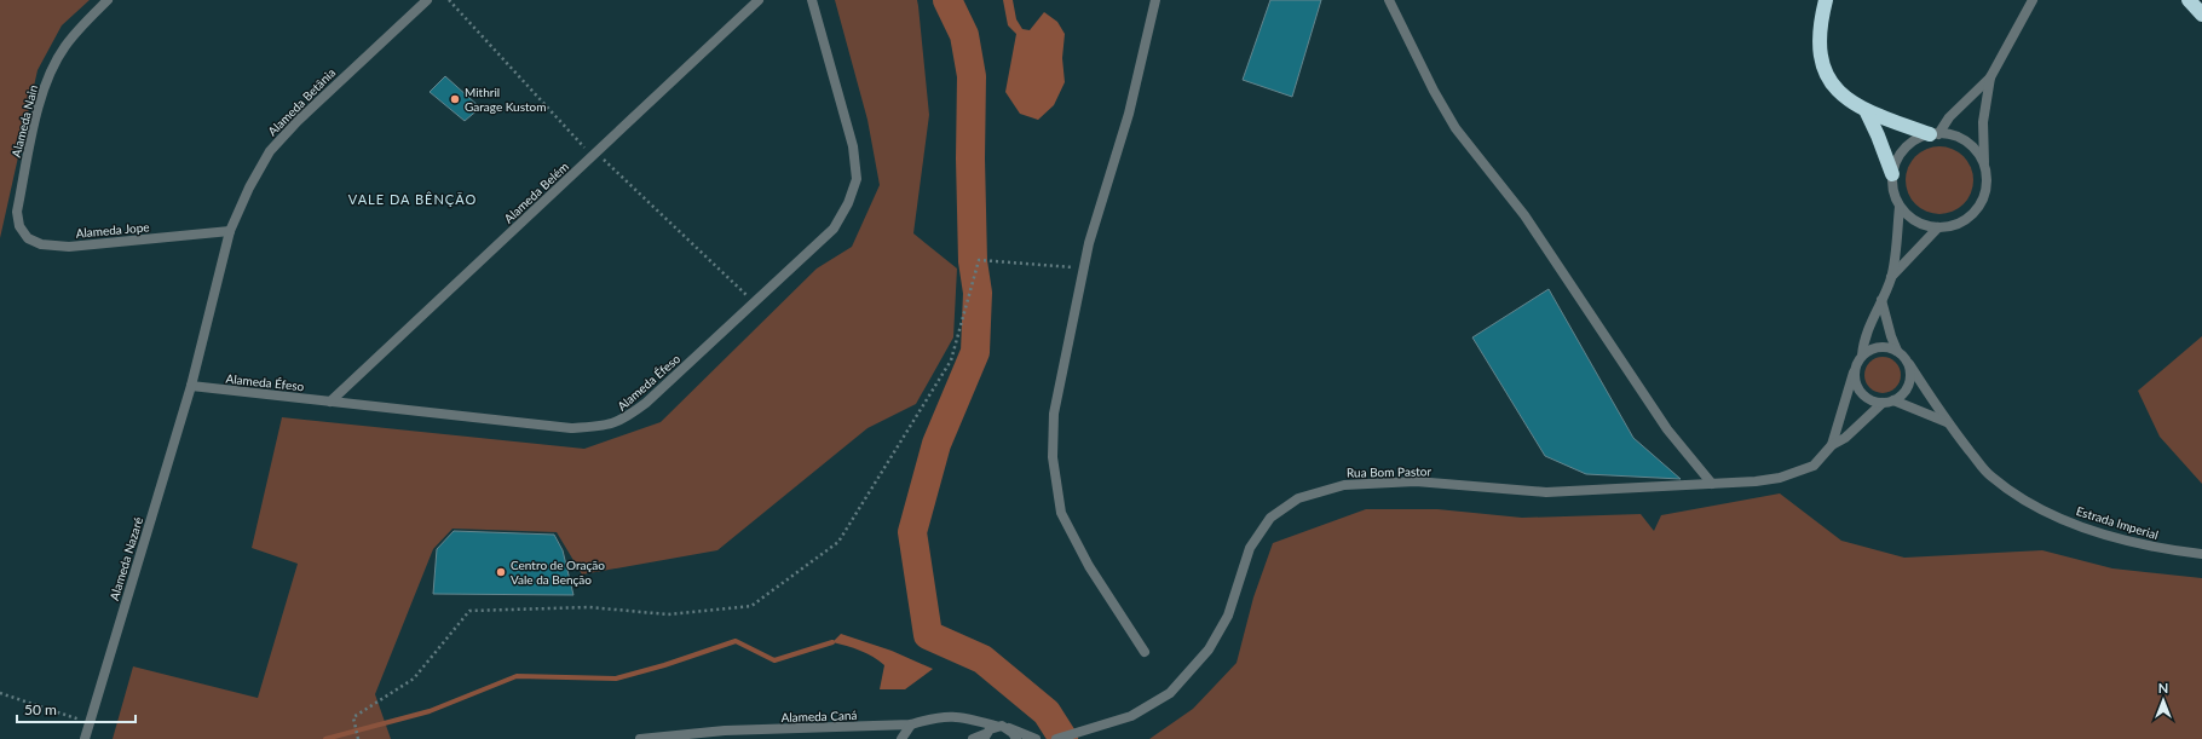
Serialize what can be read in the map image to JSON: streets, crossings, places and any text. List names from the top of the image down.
{
  "streets": {
    "street": [
      "Alameda Betânia",
      "Alameda Nain",
      "Alameda Belém",
      "Alameda Jope",
      "Alameda Éfeso",
      "Rua Bom Pastor",
      "Estrada Imperial",
      "Alameda Nazaré",
      "Alameda Caná"
    ]
  },
  "crossings": [
    ["Alameda Betânia", "Alameda Jope"],
    ["Alameda Betânia", "Alameda Éfeso"],
    ["Alameda Betânia", "Alameda Nazaré"],
    ["Alameda Nain", "Alameda Jope"],
    ["Alameda Belém", "Alameda Éfeso"],
    ["Alameda Éfeso", "Alameda Nazaré"],
    ["Rua Bom Pastor", "Estrada Imperial"]
  ],
  "districts": ["VALE DA BÊNÇÃO"],
  "places": ["Mithril Garage Kustom", "Centro de Oração Vale da Benção"],
  "scale_bar": "50 m",
  "north": "top"
}
